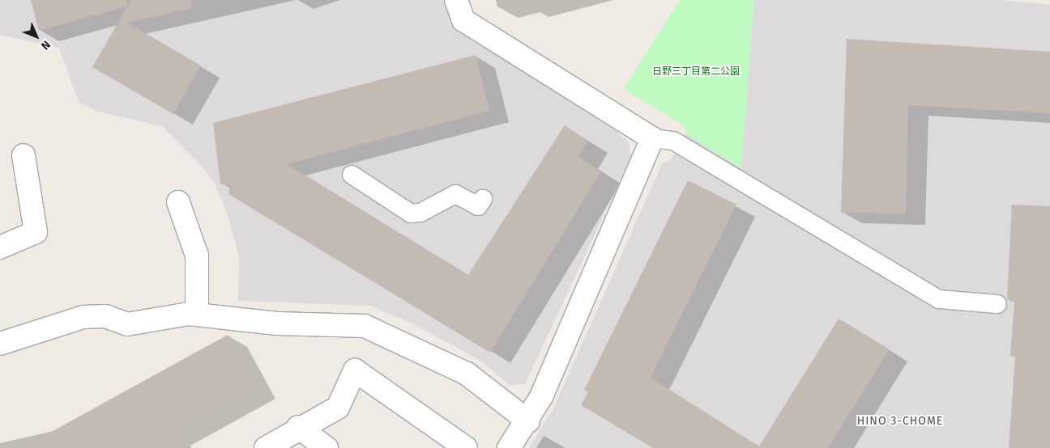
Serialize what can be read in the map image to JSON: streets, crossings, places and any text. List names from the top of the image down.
{
  "districts": ["HINO 3-CHOME"],
  "parks": ["日野三丁目第二公園"],
  "north": "bottom right"
}
